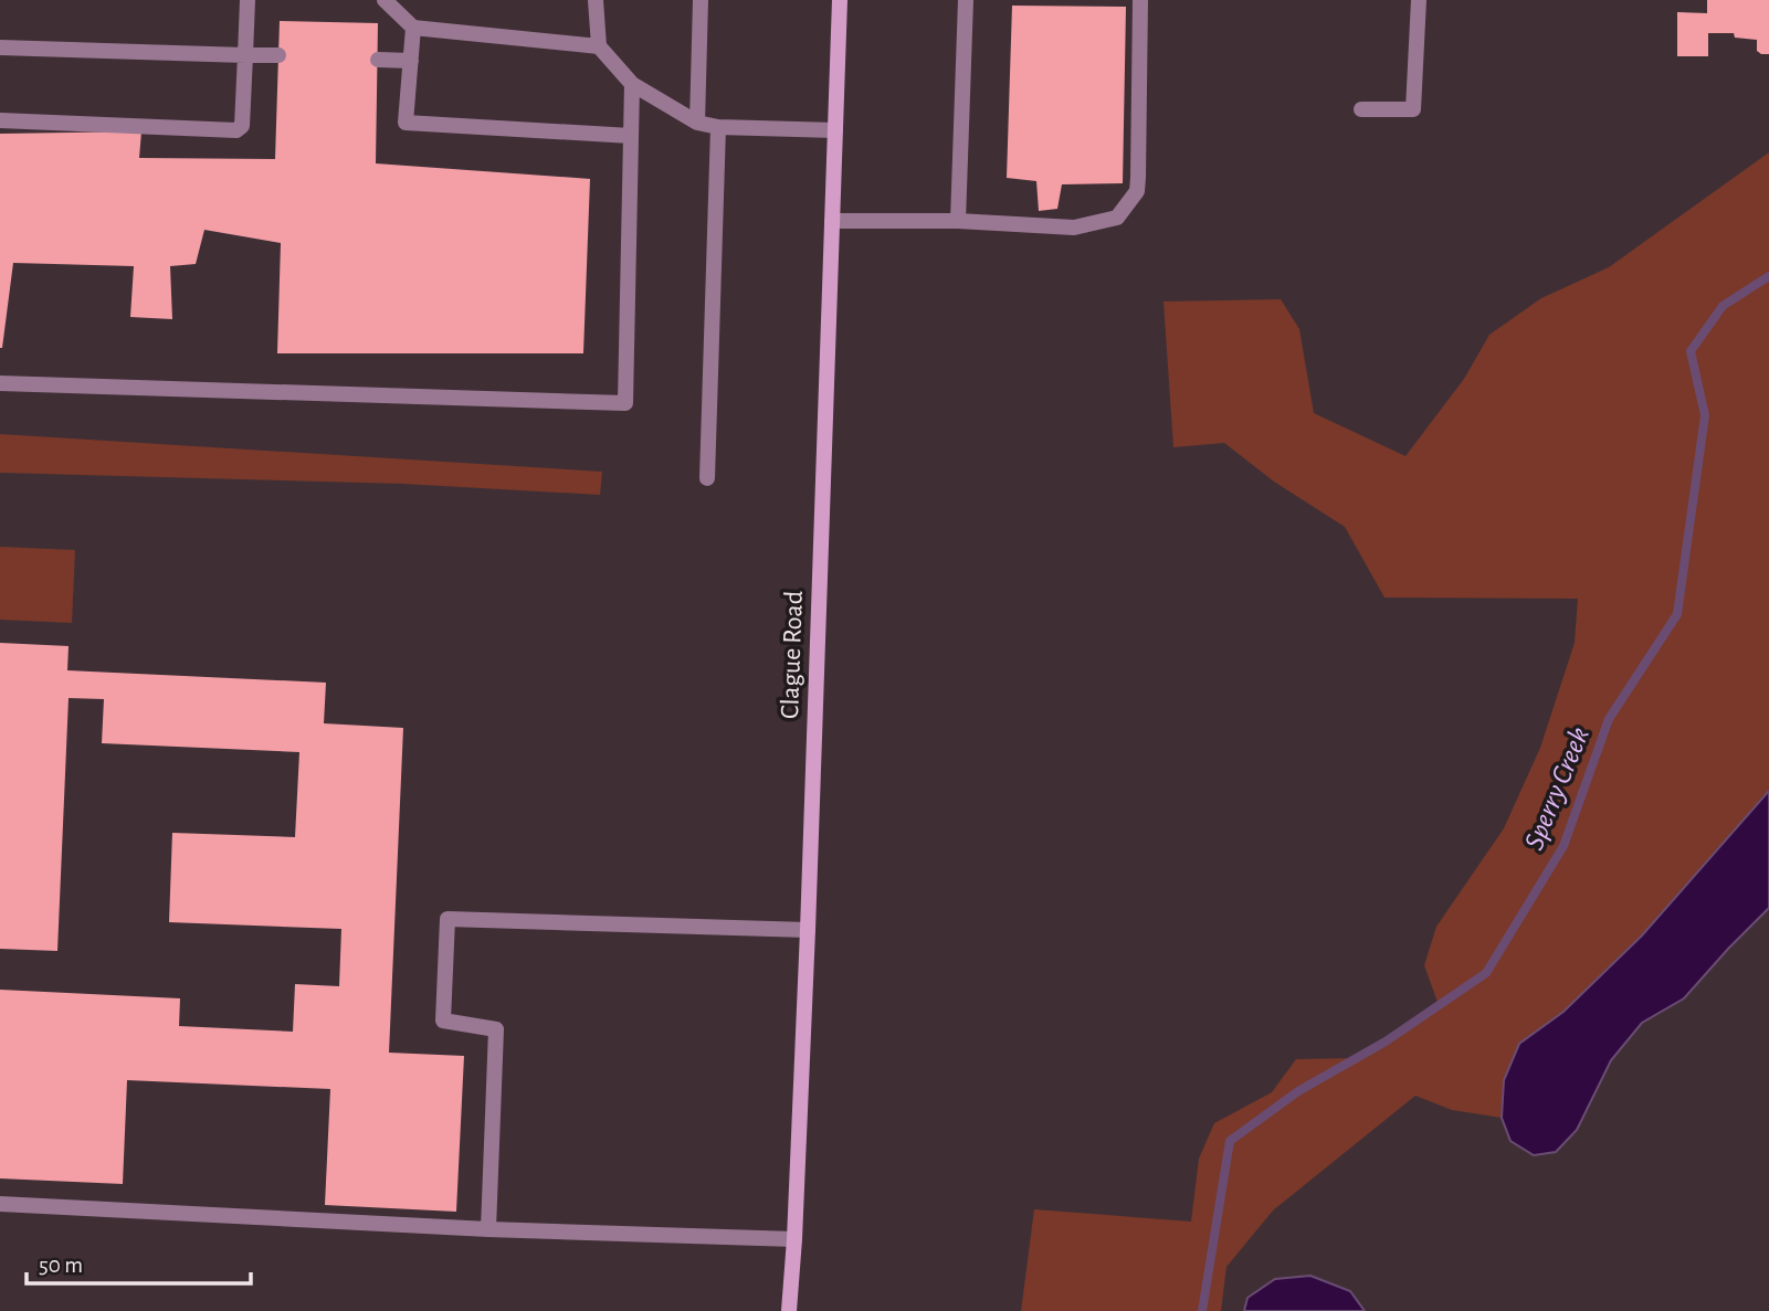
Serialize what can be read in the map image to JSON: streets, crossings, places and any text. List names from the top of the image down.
{
  "streets": {
    "main road": ["Clague Road"]
  },
  "water": ["Sperry Creek"],
  "scale_bar": "50 m"
}
